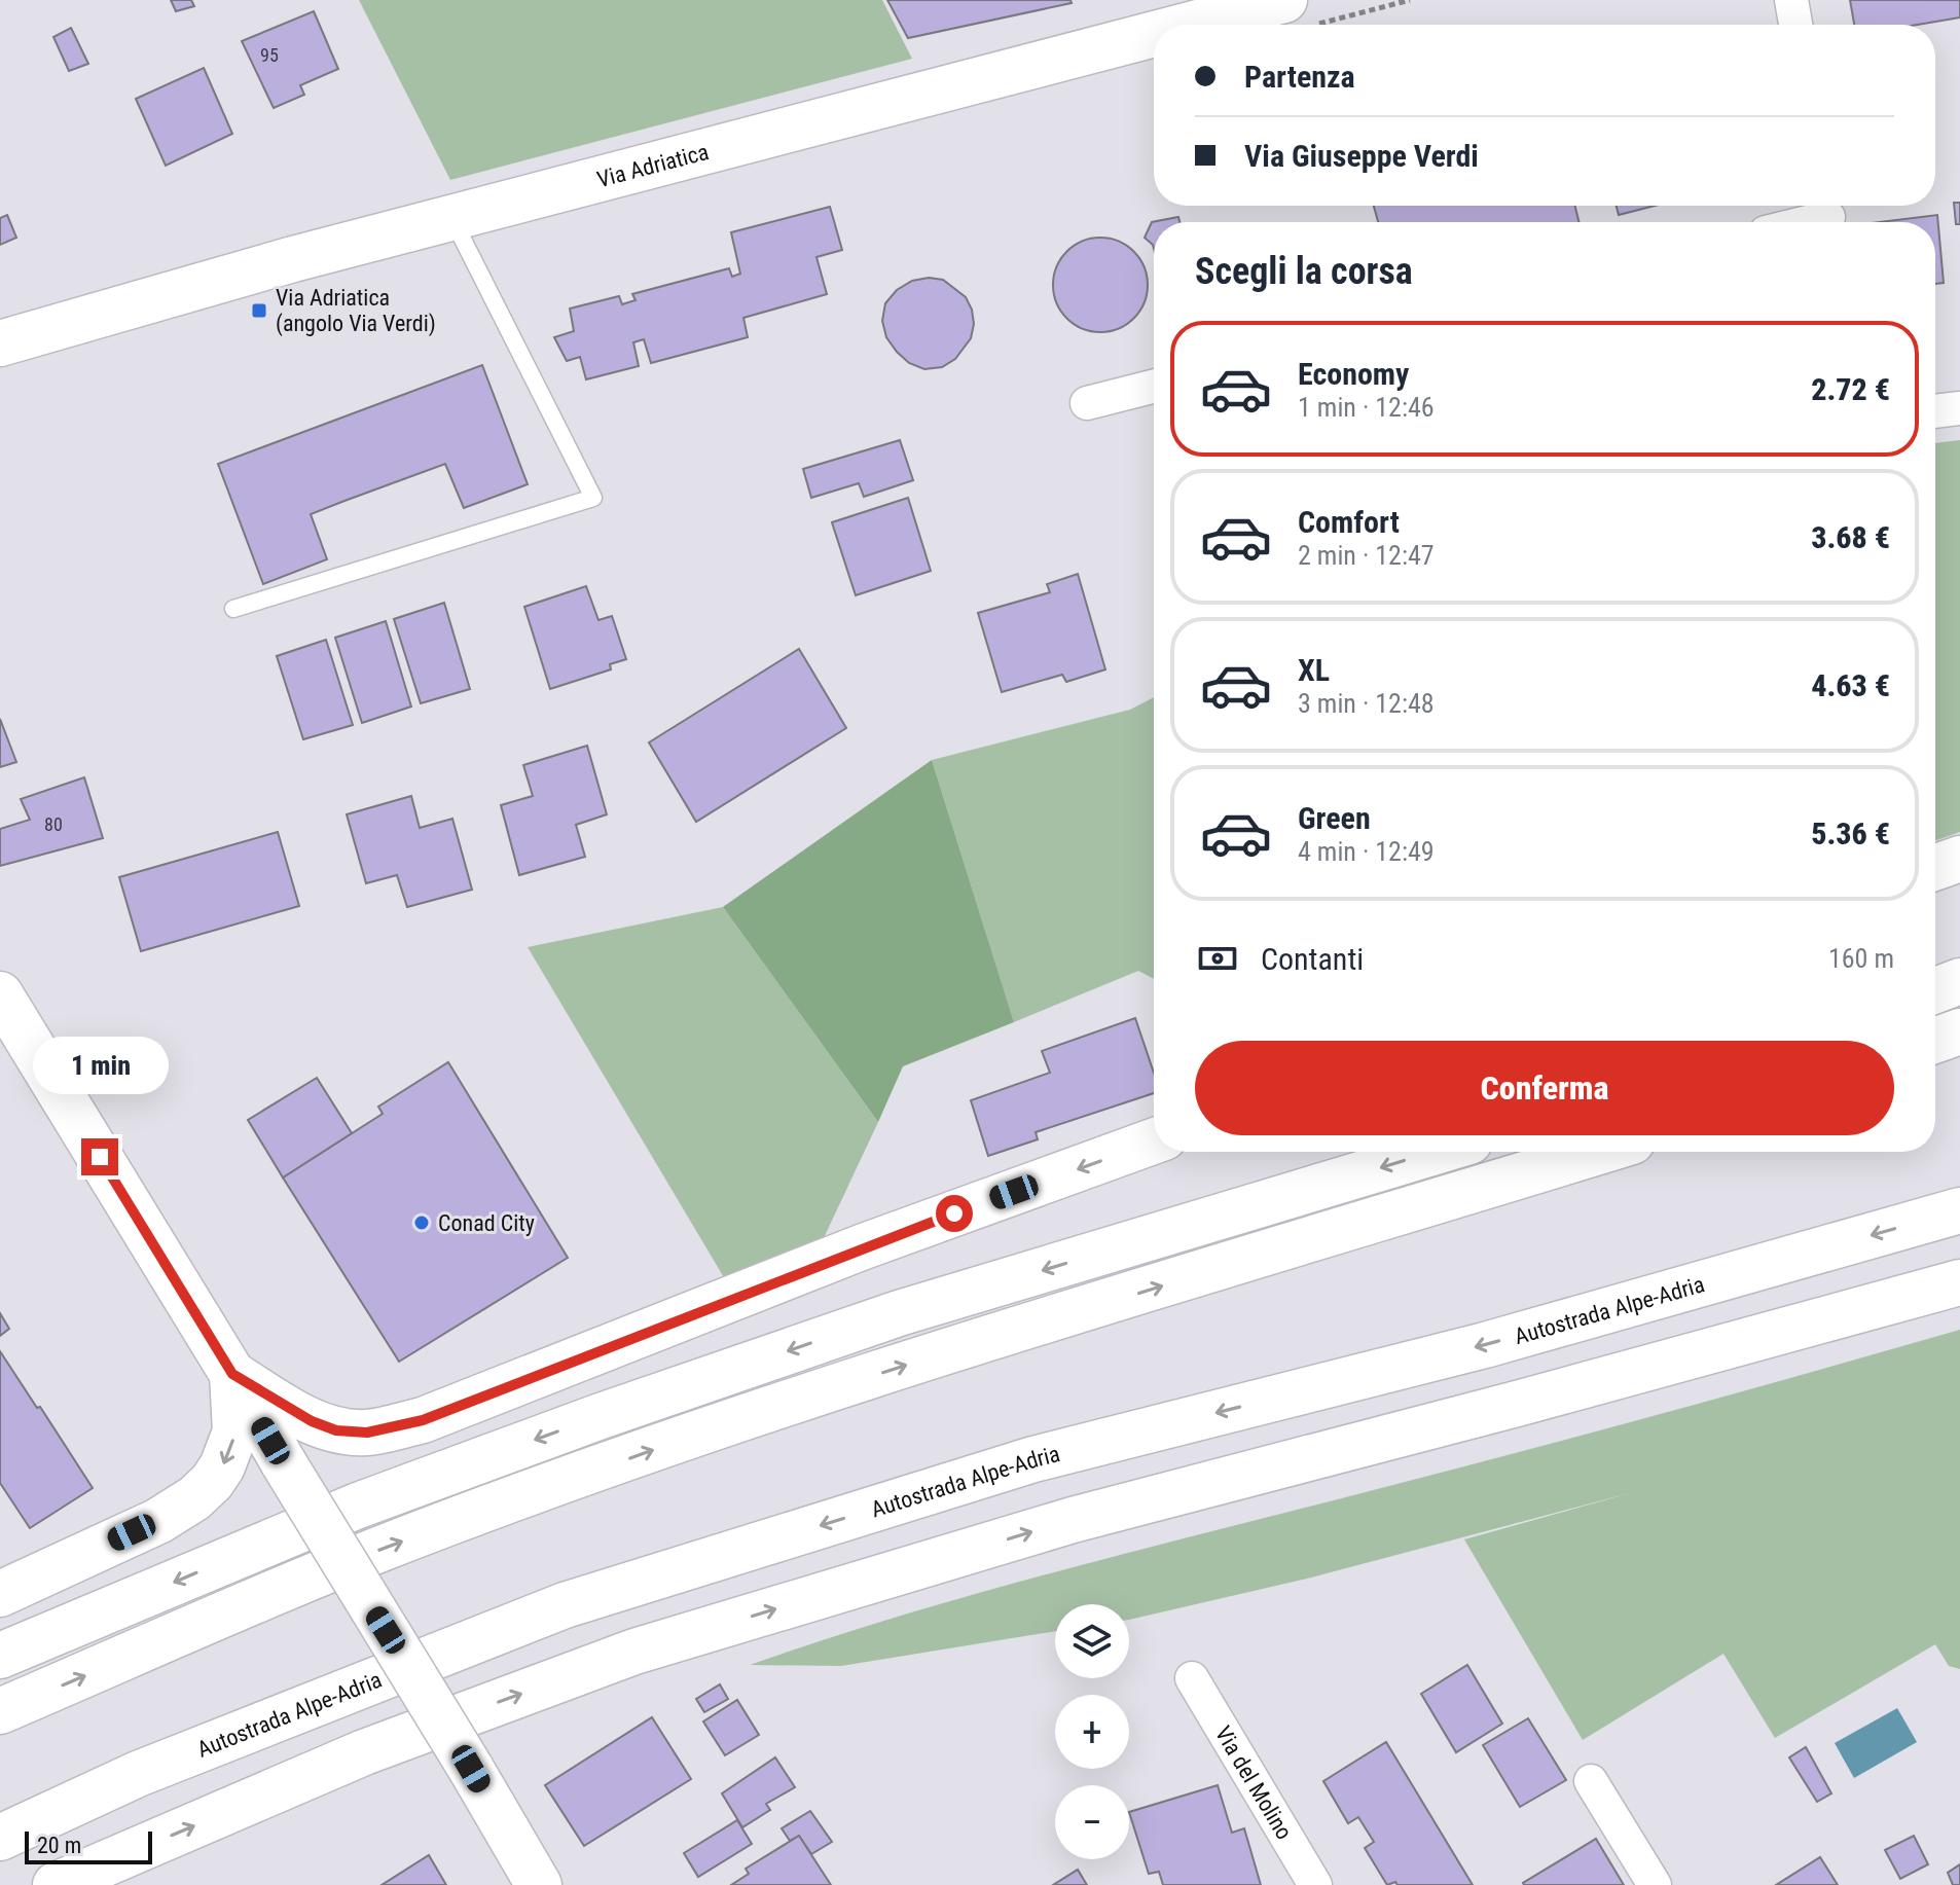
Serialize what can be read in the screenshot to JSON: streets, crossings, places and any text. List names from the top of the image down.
{
  "streets": {
    "main road": ["Via Adriatica", "Autostrada Alpe-Adria"],
    "street": ["Via del Molino"]
  },
  "places": {
    "transit": ["Via Adriatica (angolo Via Verdi)"],
    "other": ["Conad City"]
  },
  "house_numbers": ["95", "80"],
  "scale_bar": "20 m",
  "page": {
    "banner": ["Partenza", "Via Giuseppe Verdi"],
    "heading": "Scegli la corsa",
    "list": [
      {
        "name": "Economy",
        "note": "1 min · 12:46",
        "value": "2.72 €"
      },
      {
        "name": "Comfort",
        "note": "2 min · 12:47",
        "value": "3.68 €"
      },
      {
        "name": "XL",
        "note": "3 min · 12:48",
        "value": "4.63 €"
      },
      {
        "name": "Green",
        "note": "4 min · 12:49",
        "value": "5.36 €"
      }
    ],
    "pay": ["Contanti", "160 m"],
    "buttons": "Conferma",
    "bubble": "1 min",
    "map_buttons": ["+", "−"],
    "scale": "20 m"
  }
}
